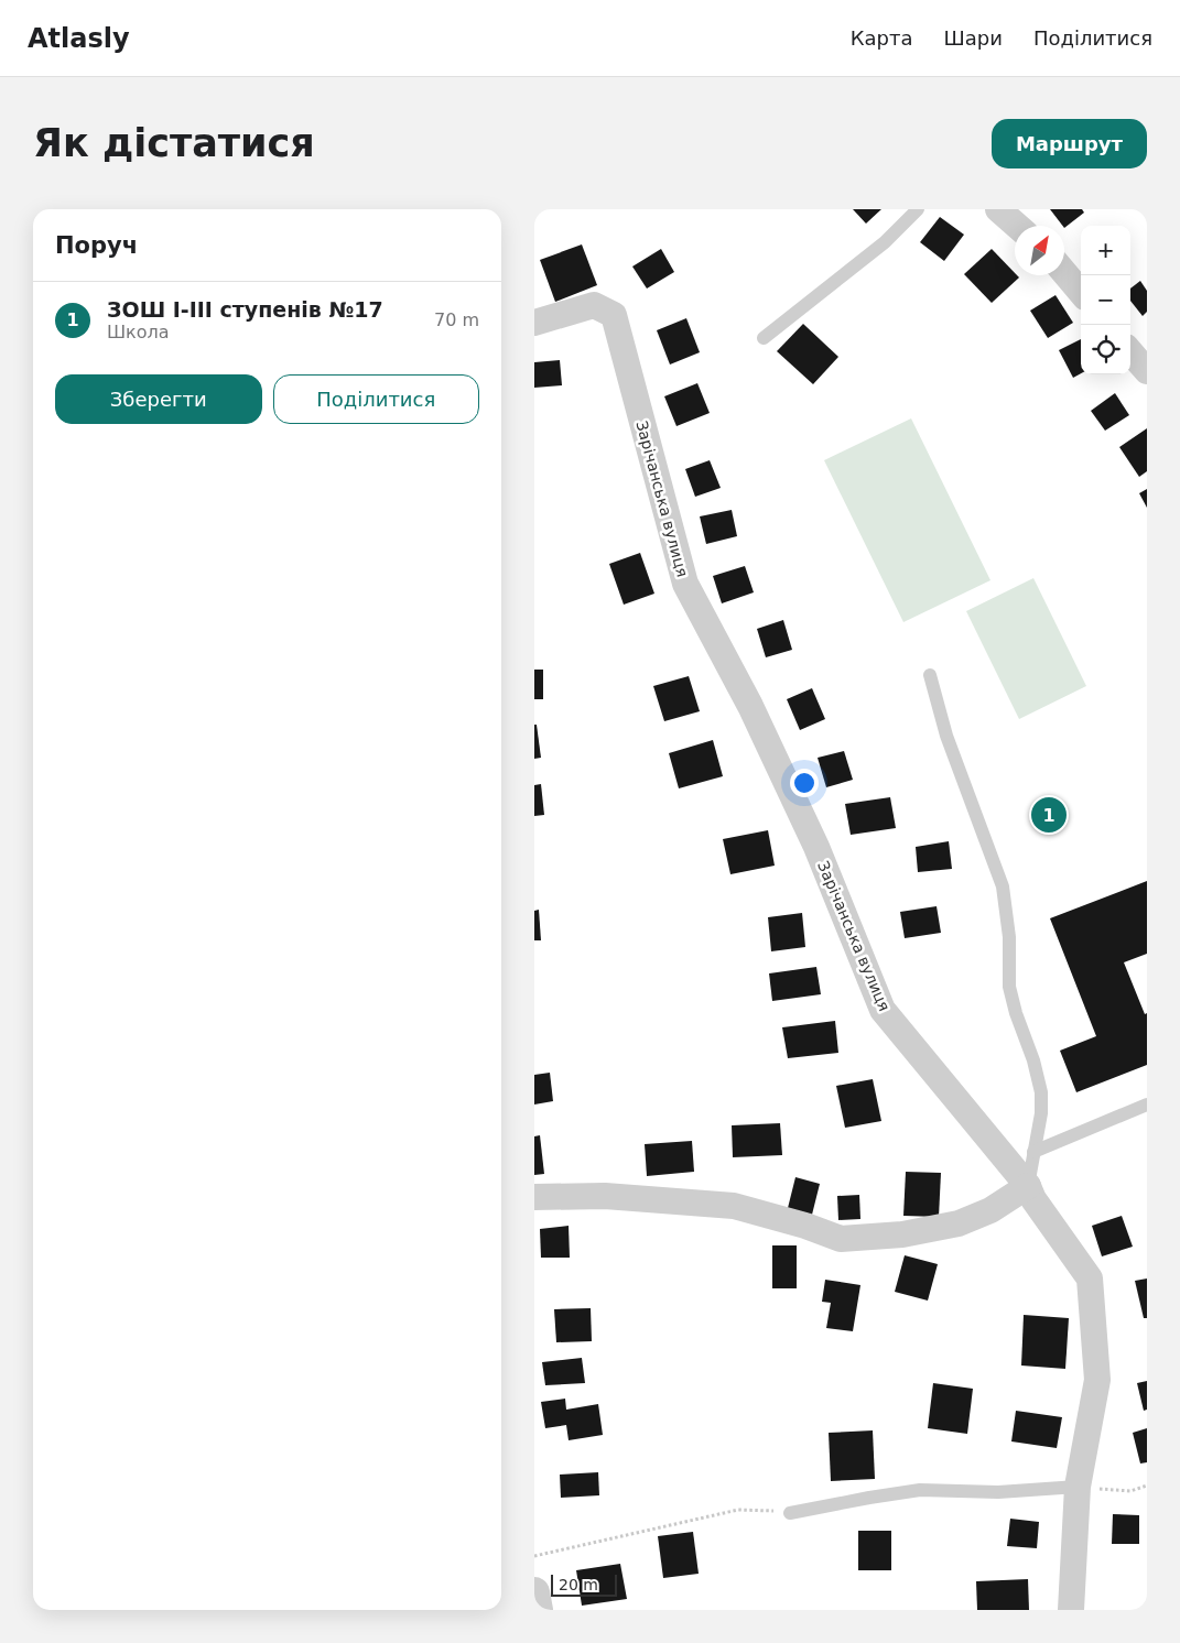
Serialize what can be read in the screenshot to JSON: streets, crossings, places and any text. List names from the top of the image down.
{
  "streets": {
    "street": ["Зарічанська вулиця"]
  },
  "scale_bar": "20 m",
  "north": "top right",
  "page": {
    "header": "Atlasly",
    "nav": ["Карта", "Шари", "Поділитися"],
    "buttons": [
      "Маршрут",
      ["Зберегти", "Поділитися"]
    ],
    "title": "Як дістатися",
    "heading": "Поруч",
    "map_buttons": ["+", "−"],
    "list": [
      {
        "mark": "1",
        "name": "ЗОШ І-ІІІ ступенів №17",
        "note": "Школа",
        "value": "70 m"
      }
    ],
    "pins": "1",
    "scale": "20 m"
  }
}
